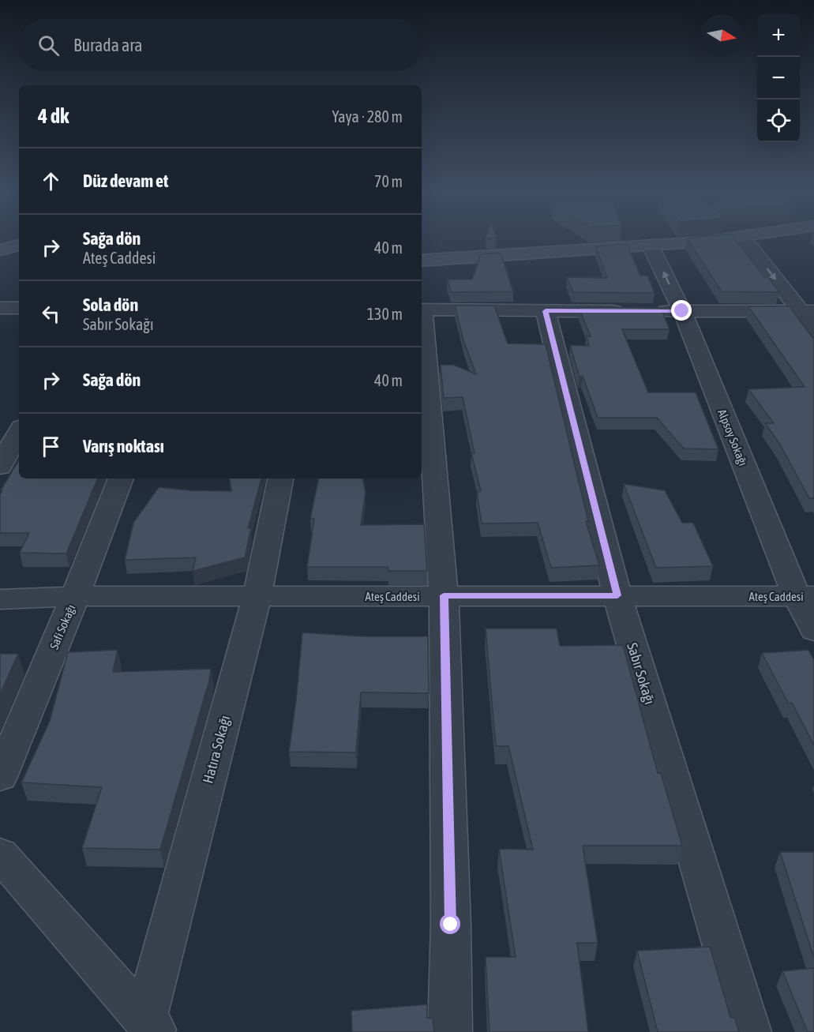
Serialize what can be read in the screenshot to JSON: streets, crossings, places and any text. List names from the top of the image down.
{
  "streets": {
    "street": [
      "Alpsoy Sokağı",
      "Ateş Caddesi",
      "Safi Sokağı",
      "Sabır Sokağı",
      "Hatıra Sokağı"
    ]
  },
  "crossings": [
    ["Alpsoy Sokağı", "Ateş Caddesi"],
    ["Ateş Caddesi", "Safi Sokağı"],
    ["Ateş Caddesi", "Sabır Sokağı"],
    ["Ateş Caddesi", "Hatıra Sokağı"]
  ],
  "north": "right",
  "page": {
    "map_buttons": ["+", "−"],
    "search": "Burada ara",
    "heading": ["4 dk", "Yaya · 280 m"],
    "list": [
      ["Düz devam et", "70 m"],
      ["Sağa dön", "Ateş Caddesi", "40 m"],
      ["Sola dön", "Sabır Sokağı", "130 m"],
      ["Sağa dön", "40 m"],
      "Varış noktası"
    ]
  }
}
